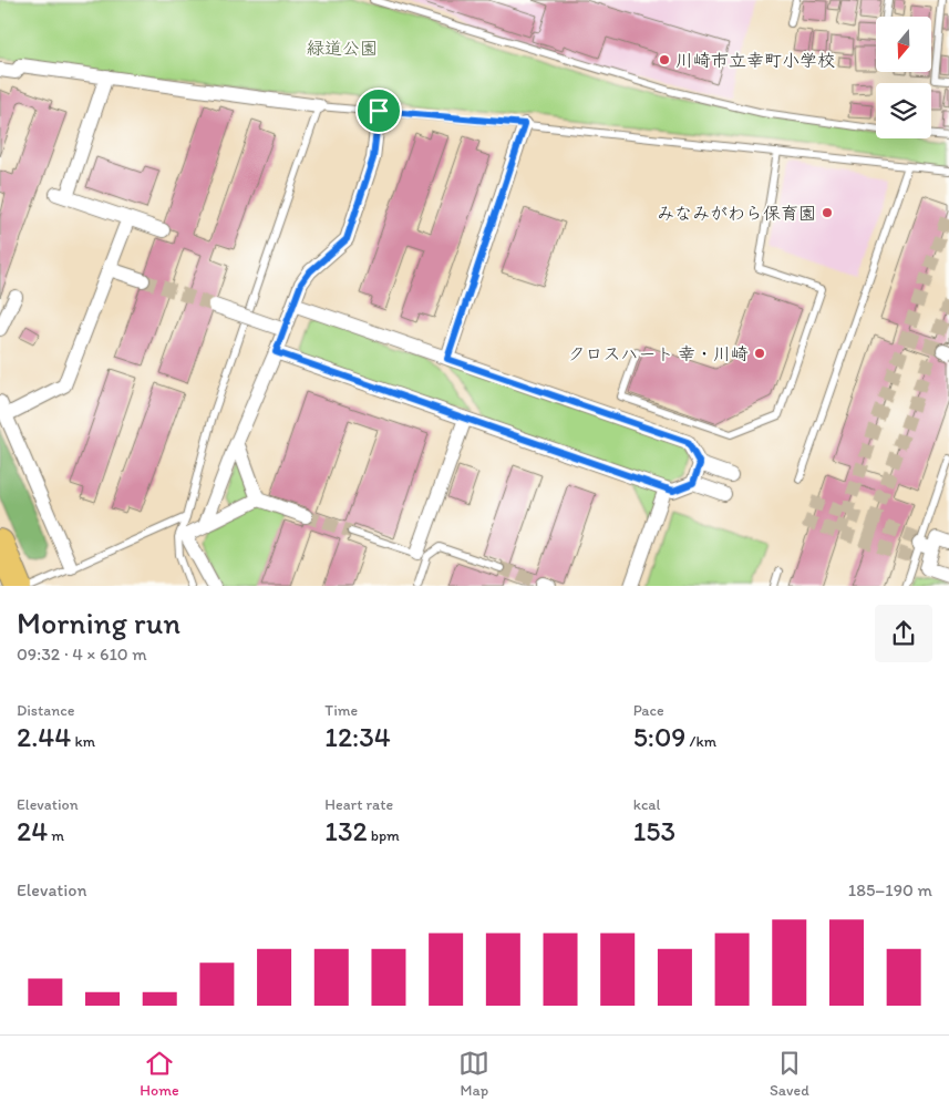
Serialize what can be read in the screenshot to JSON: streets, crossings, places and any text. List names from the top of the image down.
{
  "parks": ["緑道公園"],
  "places": ["川崎市立幸町小学校", "みなみがわら保育園", "クロスハート 幸・川崎"],
  "north": "bottom",
  "page": {
    "heading": ["Morning run", "09:32 · 4 × 610 m"],
    "stats": [
      ["Distance", "2.44 km"],
      ["Time", "12:34"],
      ["Pace", "5:09 /km"],
      ["Elevation", "24 m"],
      ["Heart rate", "132 bpm"],
      ["kcal", "153"]
    ],
    "chart": ["Elevation", "185–190 m"],
    "tabs": ["Home", "Map", "Saved"]
  }
}
